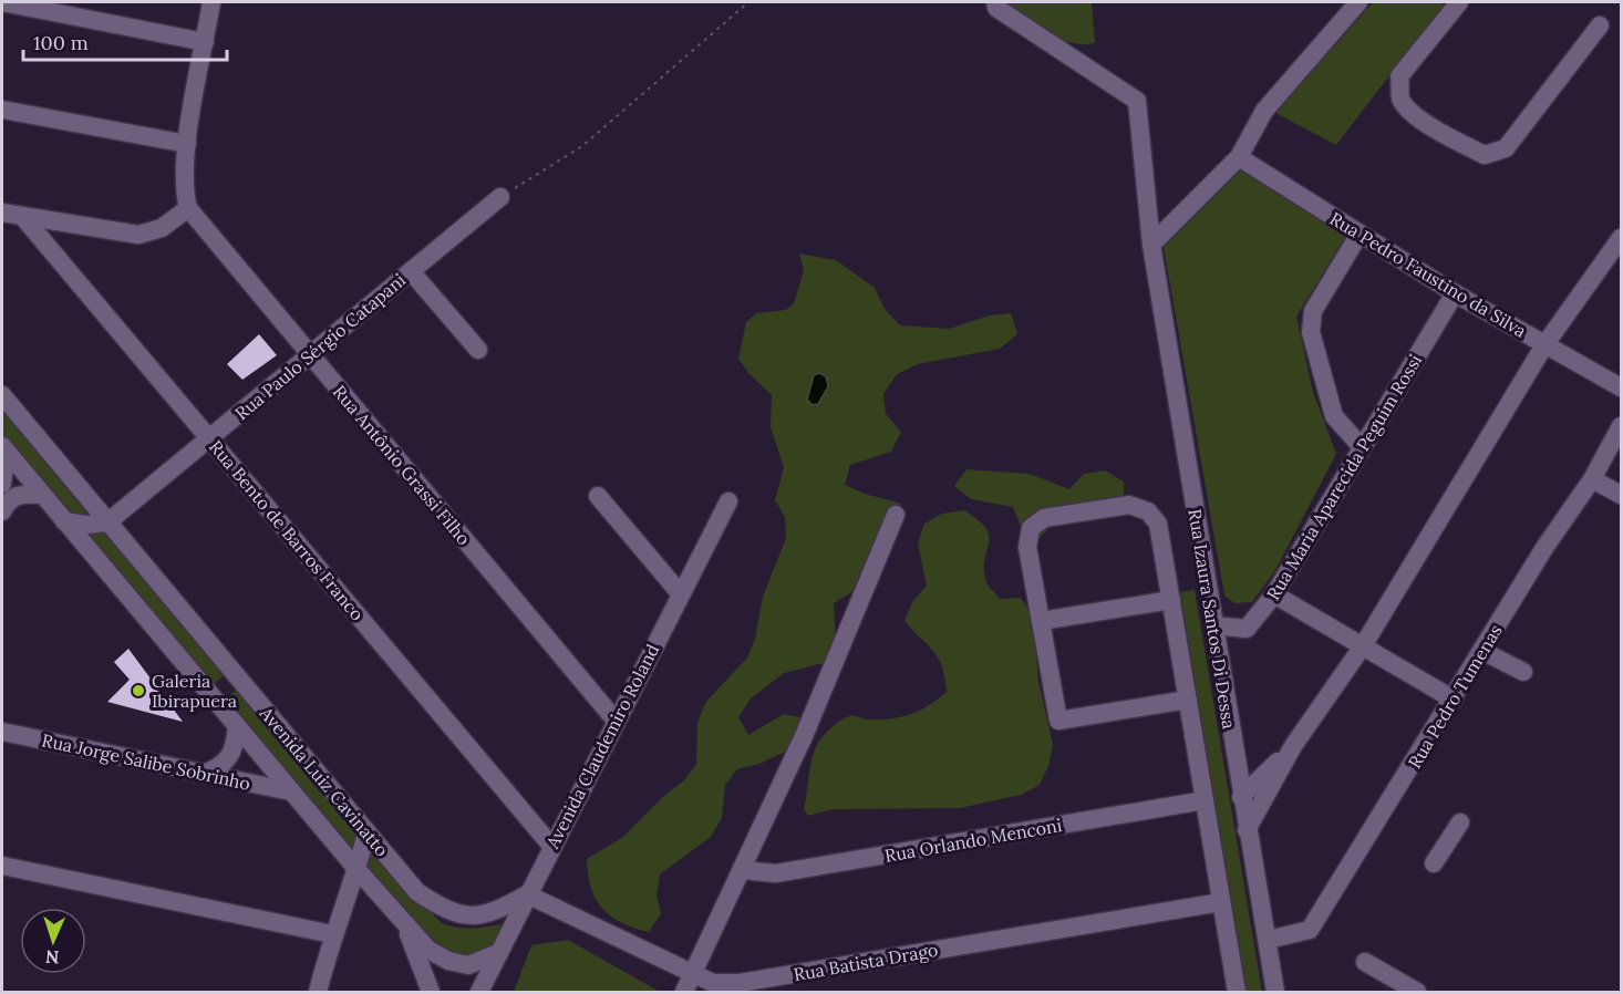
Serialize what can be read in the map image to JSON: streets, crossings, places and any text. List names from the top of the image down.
{
  "streets": {
    "street": [
      "Rua Pedro Faustino da Silva",
      "Rua Paulo Sérgio Catapani",
      "Rua Antônio Grassi Filho",
      "Rua Maria Aparecida Peguim Rossi",
      "Rua Bento de Barros Franco",
      "Rua Izaura Santos Di Dessa",
      "Rua Pedro Tumenas",
      "Avenida Claudemiro Roland",
      "Rua Jorge Salibe Sobrinho",
      "Avenida Luiz Cavinatto",
      "Rua Orlando Menconi",
      "Rua Batista Drago"
    ]
  },
  "crossings": [
    ["Rua Pedro Faustino da Silva", "Rua Maria Aparecida Peguim Rossi"],
    ["Rua Paulo Sérgio Catapani", "Rua Antônio Grassi Filho"],
    ["Rua Paulo Sérgio Catapani", "Rua Bento de Barros Franco"],
    ["Rua Paulo Sérgio Catapani", "Avenida Luiz Cavinatto"],
    ["Rua Antônio Grassi Filho", "Avenida Claudemiro Roland"],
    ["Rua Maria Aparecida Peguim Rossi", "Rua Izaura Santos Di Dessa"],
    ["Rua Bento de Barros Franco", "Avenida Claudemiro Roland"],
    ["Rua Izaura Santos Di Dessa", "Rua Pedro Tumenas"],
    ["Rua Izaura Santos Di Dessa", "Rua Orlando Menconi"],
    ["Rua Izaura Santos Di Dessa", "Rua Batista Drago"],
    ["Avenida Claudemiro Roland", "Avenida Luiz Cavinatto"],
    ["Avenida Claudemiro Roland", "Rua Batista Drago"],
    ["Rua Jorge Salibe Sobrinho", "Avenida Luiz Cavinatto"],
    ["Avenida Luiz Cavinatto", "Rua Batista Drago"]
  ],
  "places": ["Galeria Ibirapuera"],
  "scale_bar": "100 m",
  "north": "bottom"
}
